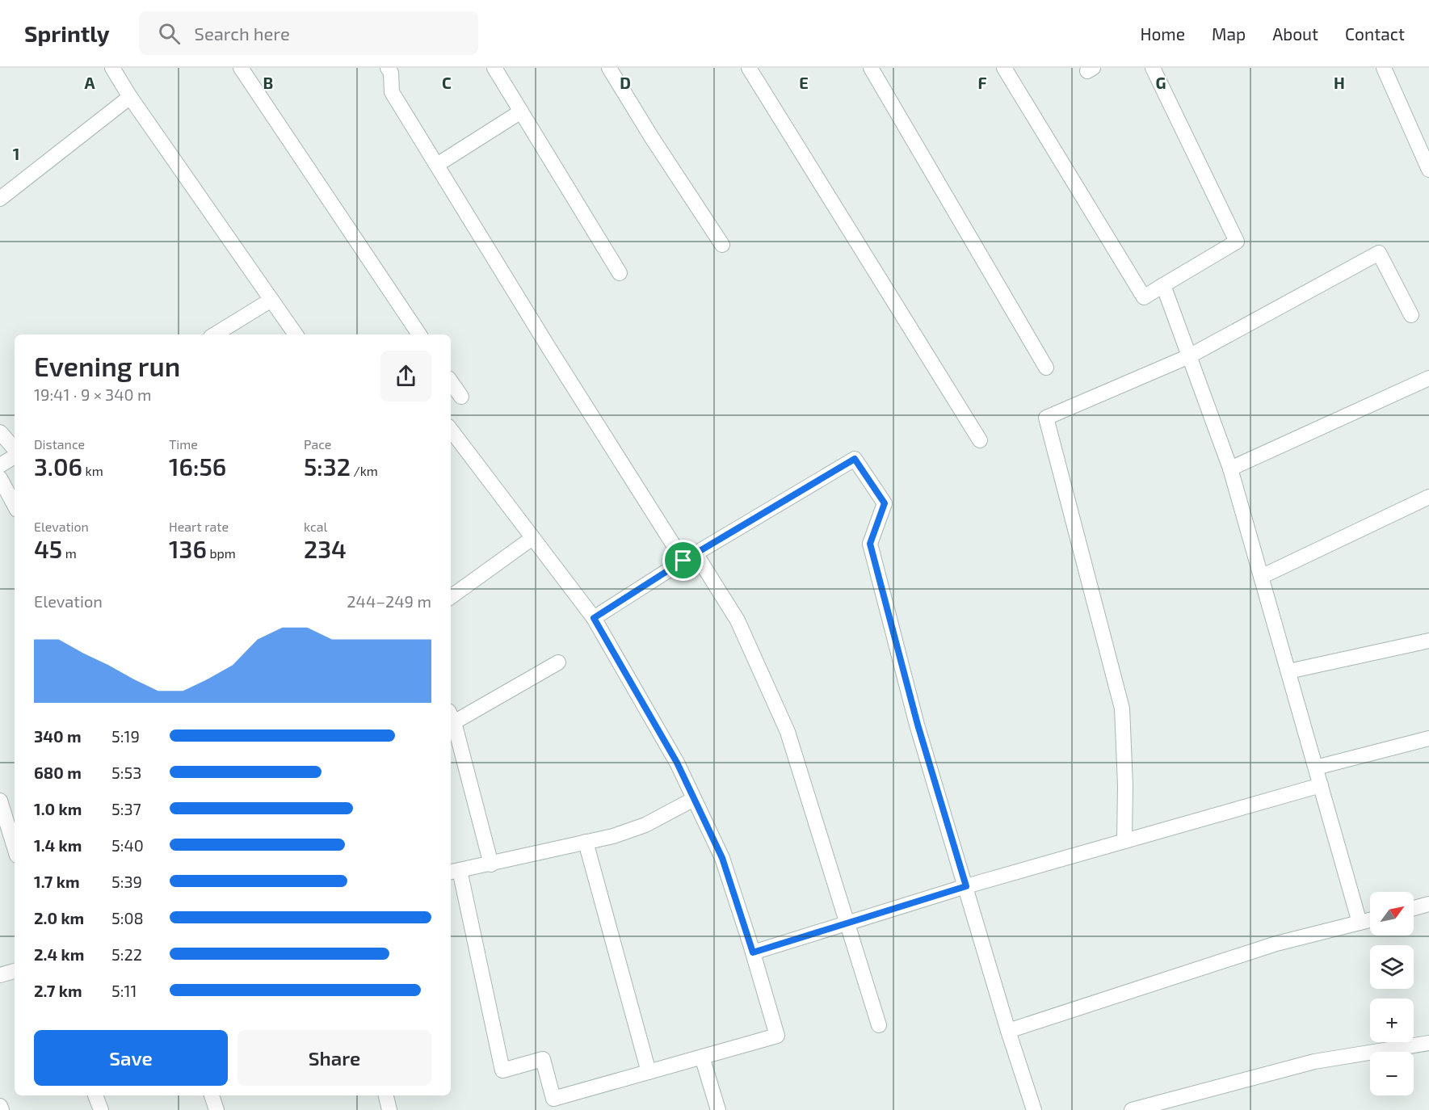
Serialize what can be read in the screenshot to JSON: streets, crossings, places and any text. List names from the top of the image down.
{
  "north": "top right",
  "page": {
    "header": "Sprintly",
    "search": "Search here",
    "nav": [
      "Home",
      "Map",
      "About",
      "Contact"
    ],
    "heading": ["Evening run", "19:41 · 9 × 340 m"],
    "stats": [
      ["Distance", "3.06 km"],
      ["Time", "16:56"],
      ["Pace", "5:32 /km"],
      ["Elevation", "45 m"],
      ["Heart rate", "136 bpm"],
      ["kcal", "234"]
    ],
    "chart": ["Elevation", "244–249 m"],
    "list": [
      {
        "name": "340 m",
        "note": "5:19"
      },
      {
        "name": "680 m",
        "note": "5:53"
      },
      {
        "name": "1.0 km",
        "note": "5:37"
      },
      {
        "name": "1.4 km",
        "note": "5:40"
      },
      {
        "name": "1.7 km",
        "note": "5:39"
      },
      {
        "name": "2.0 km",
        "note": "5:08"
      },
      {
        "name": "2.4 km",
        "note": "5:22"
      },
      {
        "name": "2.7 km",
        "note": "5:11"
      }
    ],
    "map_buttons": ["+", "−"],
    "buttons": ["Save", "Share"]
  },
  "grid": {
    "columns": [
      "A",
      "B",
      "C",
      "D",
      "E",
      "F",
      "G",
      "H"
    ],
    "rows": ["1"]
  }
}
